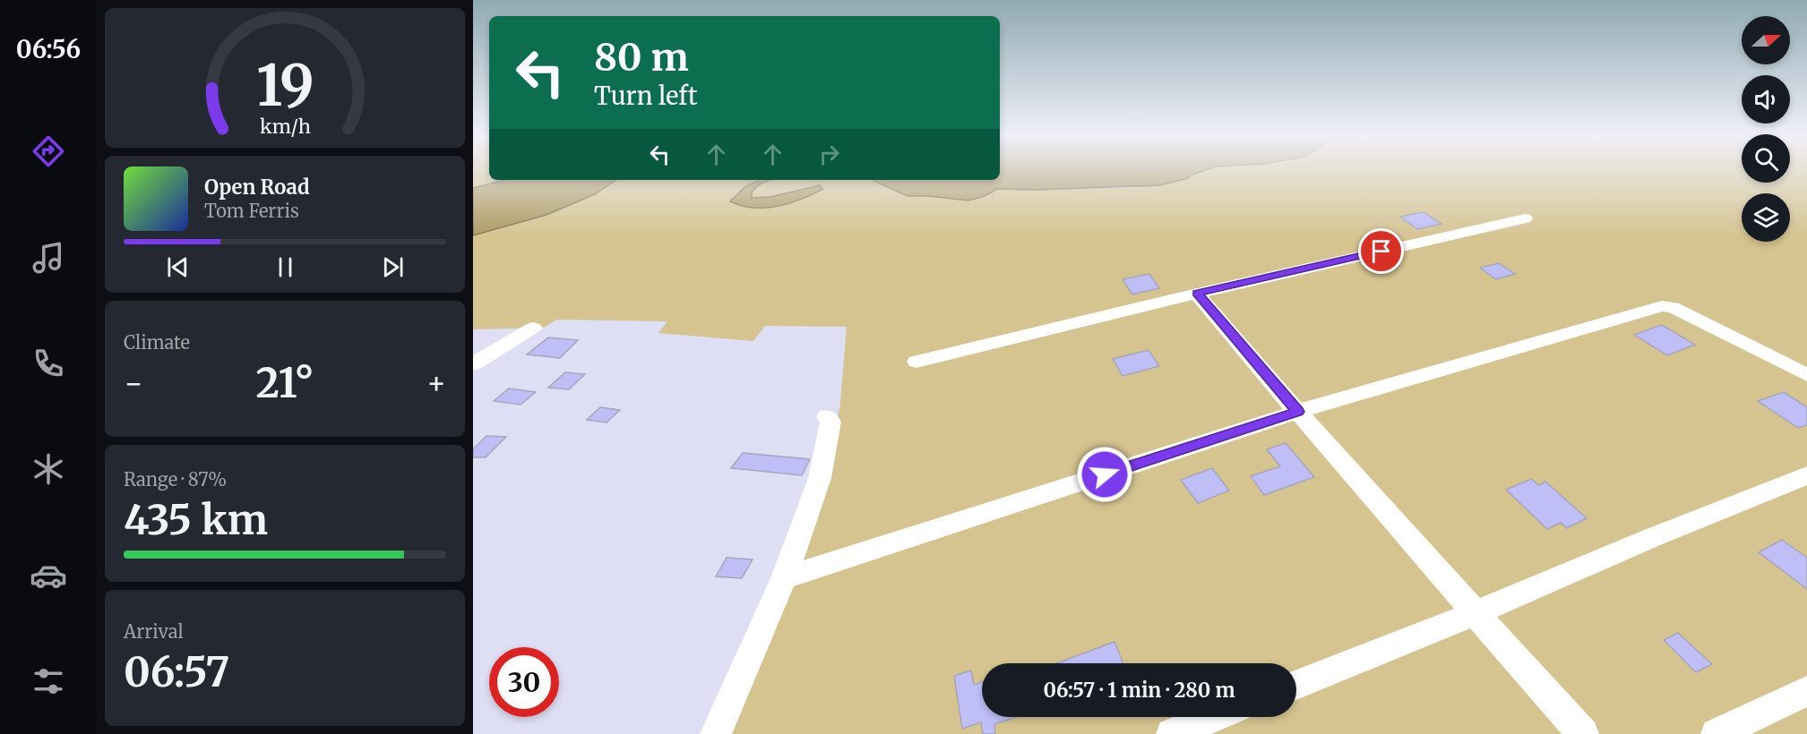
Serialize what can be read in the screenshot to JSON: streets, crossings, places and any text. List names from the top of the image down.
{
  "north": "right",
  "page": {
    "tabs": "06:56",
    "turn": ["80 m", "Turn left"],
    "song": ["Open Road", "Tom Ferris"],
    "tile": [
      "Climate",
      ["Range · 87%", "435 km"],
      ["Arrival", "06:57"]
    ],
    "heat": ["−", "21°", "+"],
    "limit": "30",
    "trip": "06:57 · 1 min · 280 m",
    "gauge": ["19", "km/h"]
  }
}
